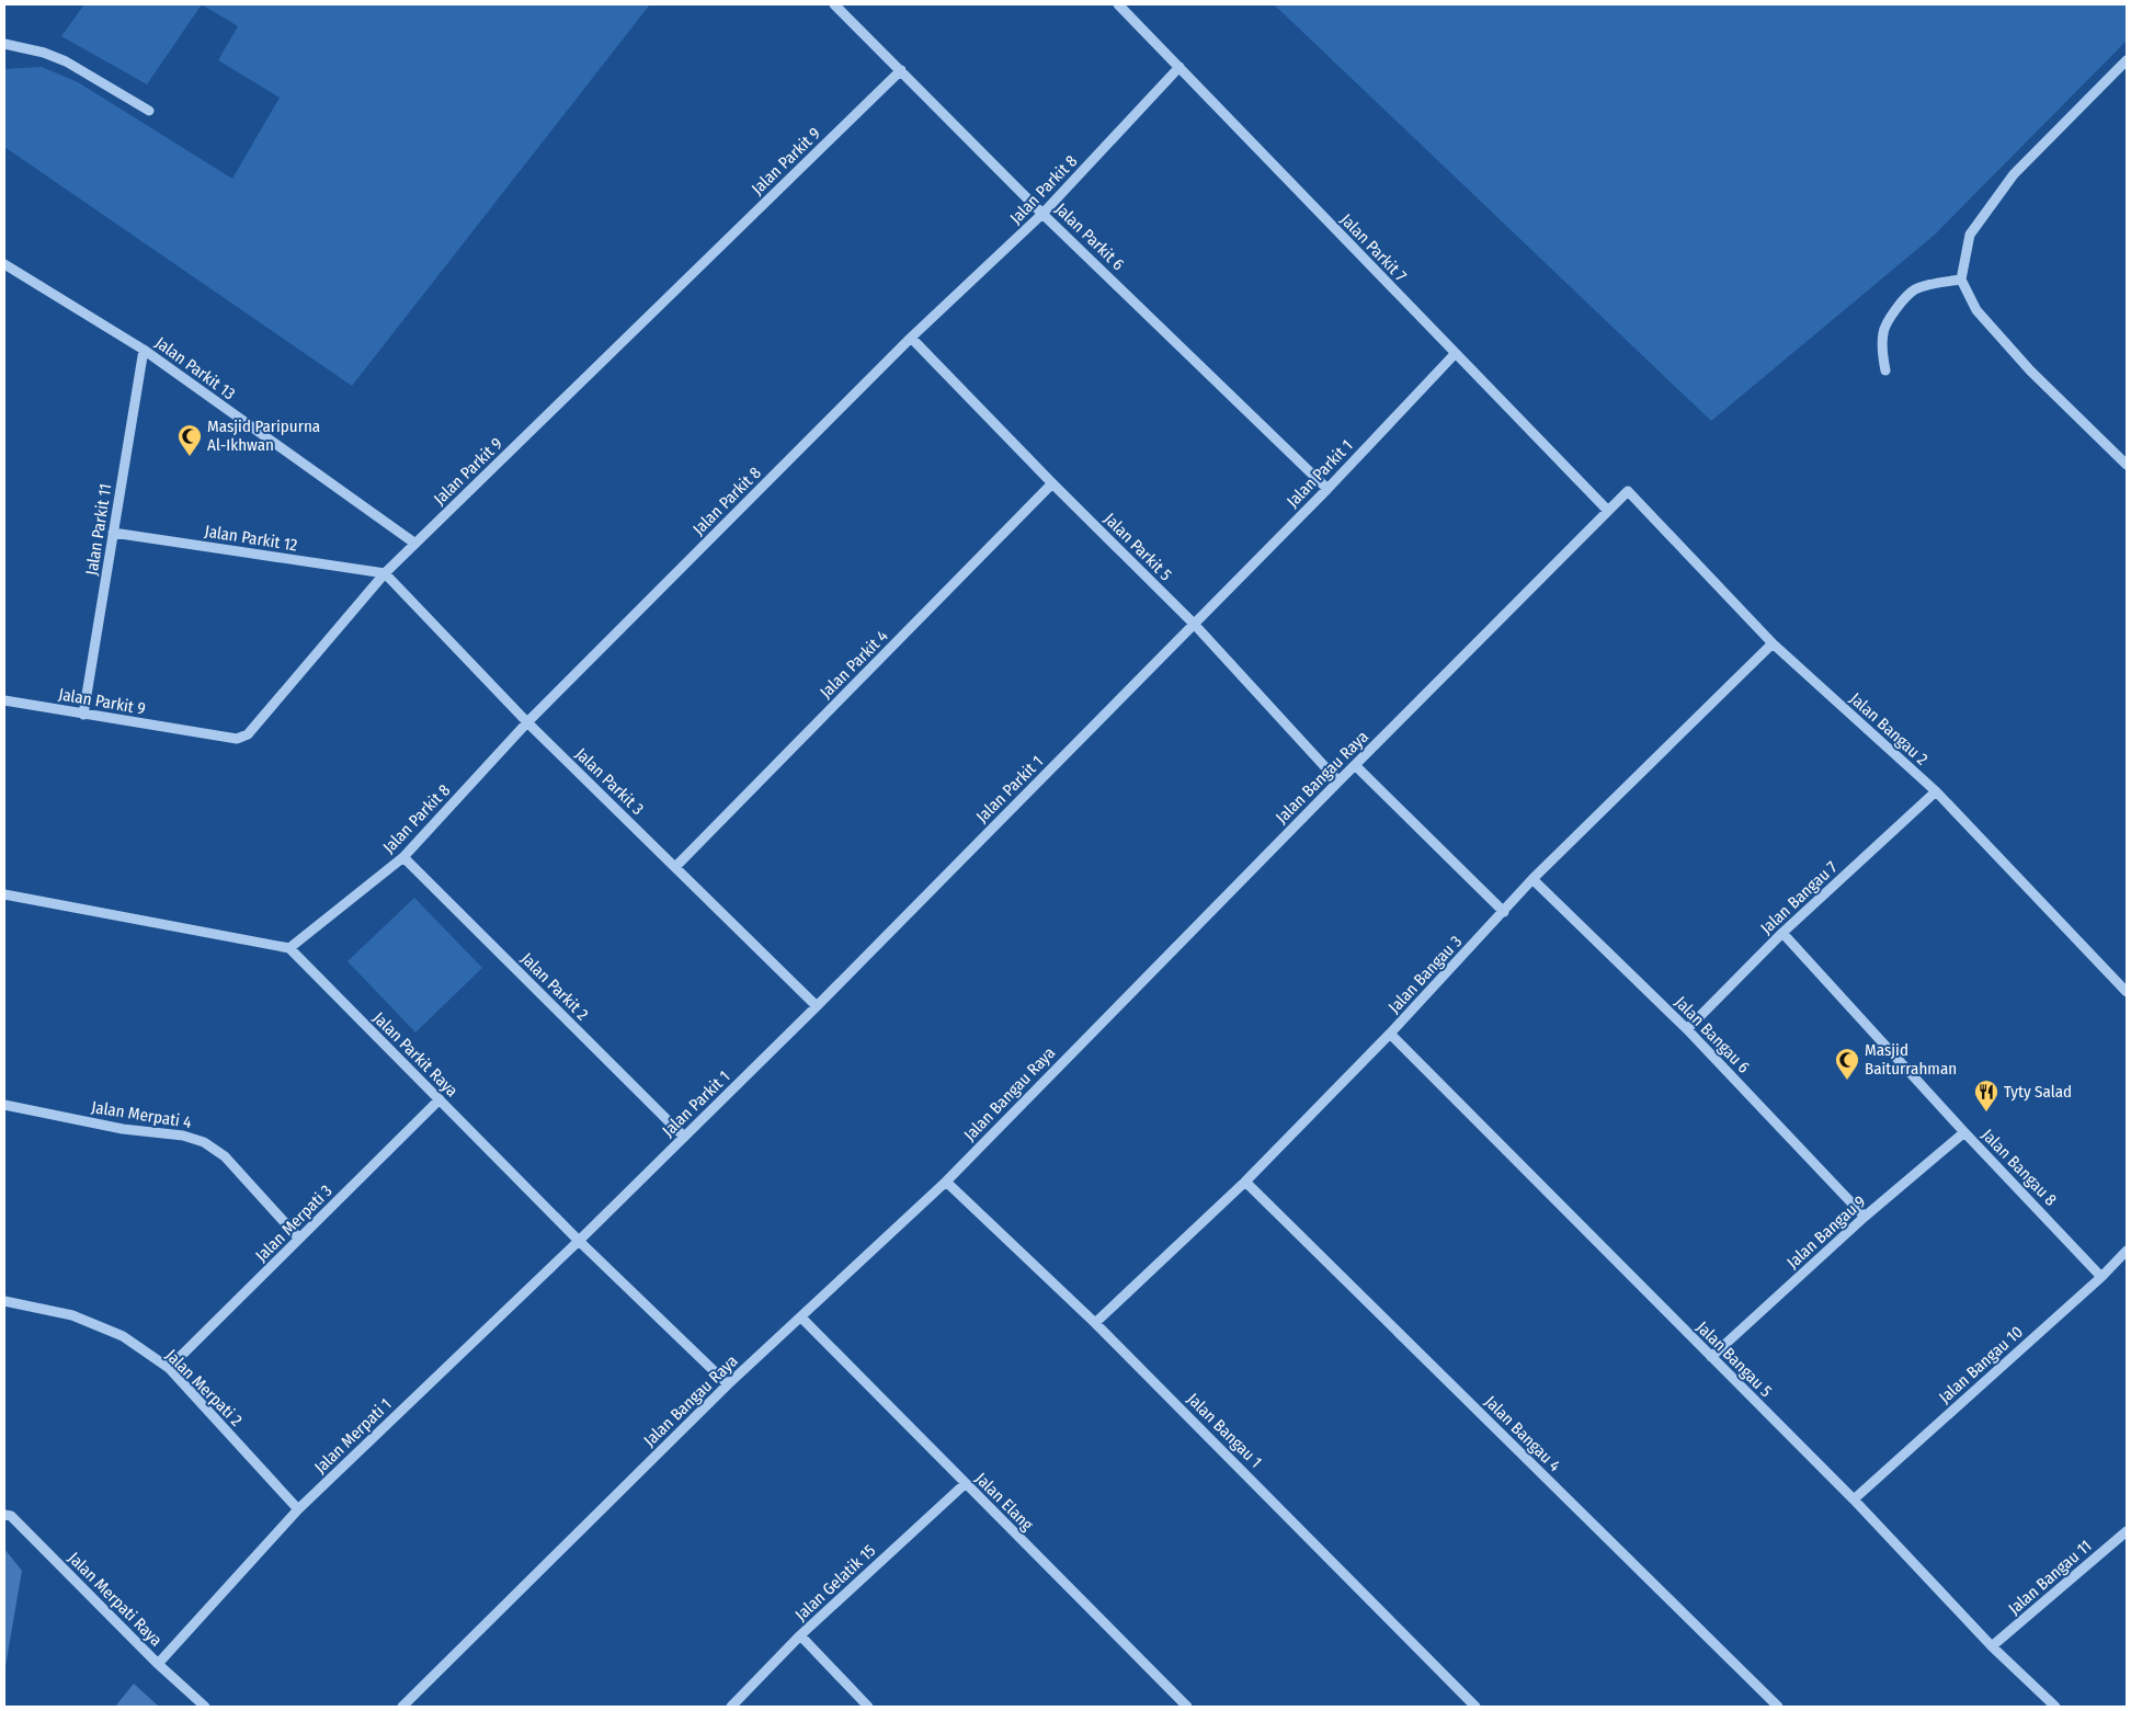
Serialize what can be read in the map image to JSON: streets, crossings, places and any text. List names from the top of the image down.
{
  "streets": {
    "street": [
      "Jalan Parkit 9",
      "Jalan Parkit 8",
      "Jalan Parkit 6",
      "Jalan Parkit 7",
      "Jalan Parkit 13",
      "Jalan Parkit 1",
      "Jalan Parkit 11",
      "Jalan Parkit 12",
      "Jalan Parkit 5",
      "Jalan Parkit 4",
      "Jalan Bangau 2",
      "Jalan Bangau Raya",
      "Jalan Parkit 3",
      "Jalan Bangau 7",
      "Jalan Bangau 3",
      "Jalan Parkit 2",
      "Jalan Bangau 6",
      "Jalan Parkit Raya",
      "Jalan Merpati 4",
      "Jalan Bangau 8",
      "Jalan Merpati 3",
      "Jalan Bangau 9",
      "Jalan Bangau 5",
      "Jalan Bangau 10",
      "Jalan Merpati 2",
      "Jalan Bangau 1",
      "Jalan Bangau 4",
      "Jalan Merpati 1",
      "Jalan Elang",
      "Jalan Bangau 11",
      "Jalan Gelatik 15",
      "Jalan Merpati Raya"
    ]
  },
  "crossings": [
    ["Jalan Parkit 9", "Jalan Parkit 6"],
    ["Jalan Parkit 9", "Jalan Parkit 13"],
    ["Jalan Parkit 9", "Jalan Parkit 11"],
    ["Jalan Parkit 9", "Jalan Parkit 12"],
    ["Jalan Parkit 9", "Jalan Parkit 3"],
    ["Jalan Parkit 8", "Jalan Parkit 6"],
    ["Jalan Parkit 8", "Jalan Parkit 7"],
    ["Jalan Parkit 8", "Jalan Parkit 5"],
    ["Jalan Parkit 8", "Jalan Parkit 3"],
    ["Jalan Parkit 8", "Jalan Parkit 2"],
    ["Jalan Parkit 8", "Jalan Parkit Raya"],
    ["Jalan Parkit 6", "Jalan Parkit 1"],
    ["Jalan Parkit 7", "Jalan Parkit 1"],
    ["Jalan Parkit 7", "Jalan Bangau Raya"],
    ["Jalan Parkit 13", "Jalan Parkit 11"],
    ["Jalan Parkit 1", "Jalan Parkit 5"],
    ["Jalan Parkit 1", "Jalan Parkit 3"],
    ["Jalan Parkit 1", "Jalan Parkit 2"],
    ["Jalan Parkit 1", "Jalan Parkit Raya"],
    ["Jalan Parkit 1", "Jalan Merpati 1"],
    ["Jalan Parkit 11", "Jalan Parkit 12"],
    ["Jalan Parkit 12", "Jalan Parkit 3"],
    ["Jalan Parkit 5", "Jalan Parkit 4"],
    ["Jalan Parkit 5", "Jalan Bangau Raya"],
    ["Jalan Parkit 4", "Jalan Parkit 3"],
    ["Jalan Bangau 2", "Jalan Bangau Raya"],
    ["Jalan Bangau 2", "Jalan Bangau 7"],
    ["Jalan Bangau 2", "Jalan Bangau 3"],
    ["Jalan Bangau Raya", "Jalan Parkit Raya"],
    ["Jalan Bangau Raya", "Jalan Bangau 1"],
    ["Jalan Bangau Raya", "Jalan Elang"],
    ["Jalan Bangau 7", "Jalan Bangau 6"],
    ["Jalan Bangau 7", "Jalan Bangau 8"],
    ["Jalan Bangau 3", "Jalan Bangau 6"],
    ["Jalan Bangau 3", "Jalan Bangau 5"],
    ["Jalan Bangau 3", "Jalan Bangau 1"],
    ["Jalan Bangau 3", "Jalan Bangau 4"],
    ["Jalan Bangau 6", "Jalan Bangau 9"],
    ["Jalan Parkit Raya", "Jalan Merpati 3"],
    ["Jalan Parkit Raya", "Jalan Merpati 1"],
    ["Jalan Merpati 4", "Jalan Merpati 3"],
    ["Jalan Bangau 8", "Jalan Bangau 9"],
    ["Jalan Bangau 8", "Jalan Bangau 10"],
    ["Jalan Merpati 3", "Jalan Merpati 2"],
    ["Jalan Bangau 9", "Jalan Bangau 5"],
    ["Jalan Bangau 5", "Jalan Bangau 10"],
    ["Jalan Bangau 5", "Jalan Bangau 11"],
    ["Jalan Merpati 2", "Jalan Merpati 1"],
    ["Jalan Merpati 1", "Jalan Merpati Raya"],
    ["Jalan Elang", "Jalan Gelatik 15"]
  ],
  "places": {
    "mosque": ["Masjid Paripurna Al-Ikhwan", "Masjid Baiturrahman"],
    "restaurant": ["Tyty Salad"]
  }
}
